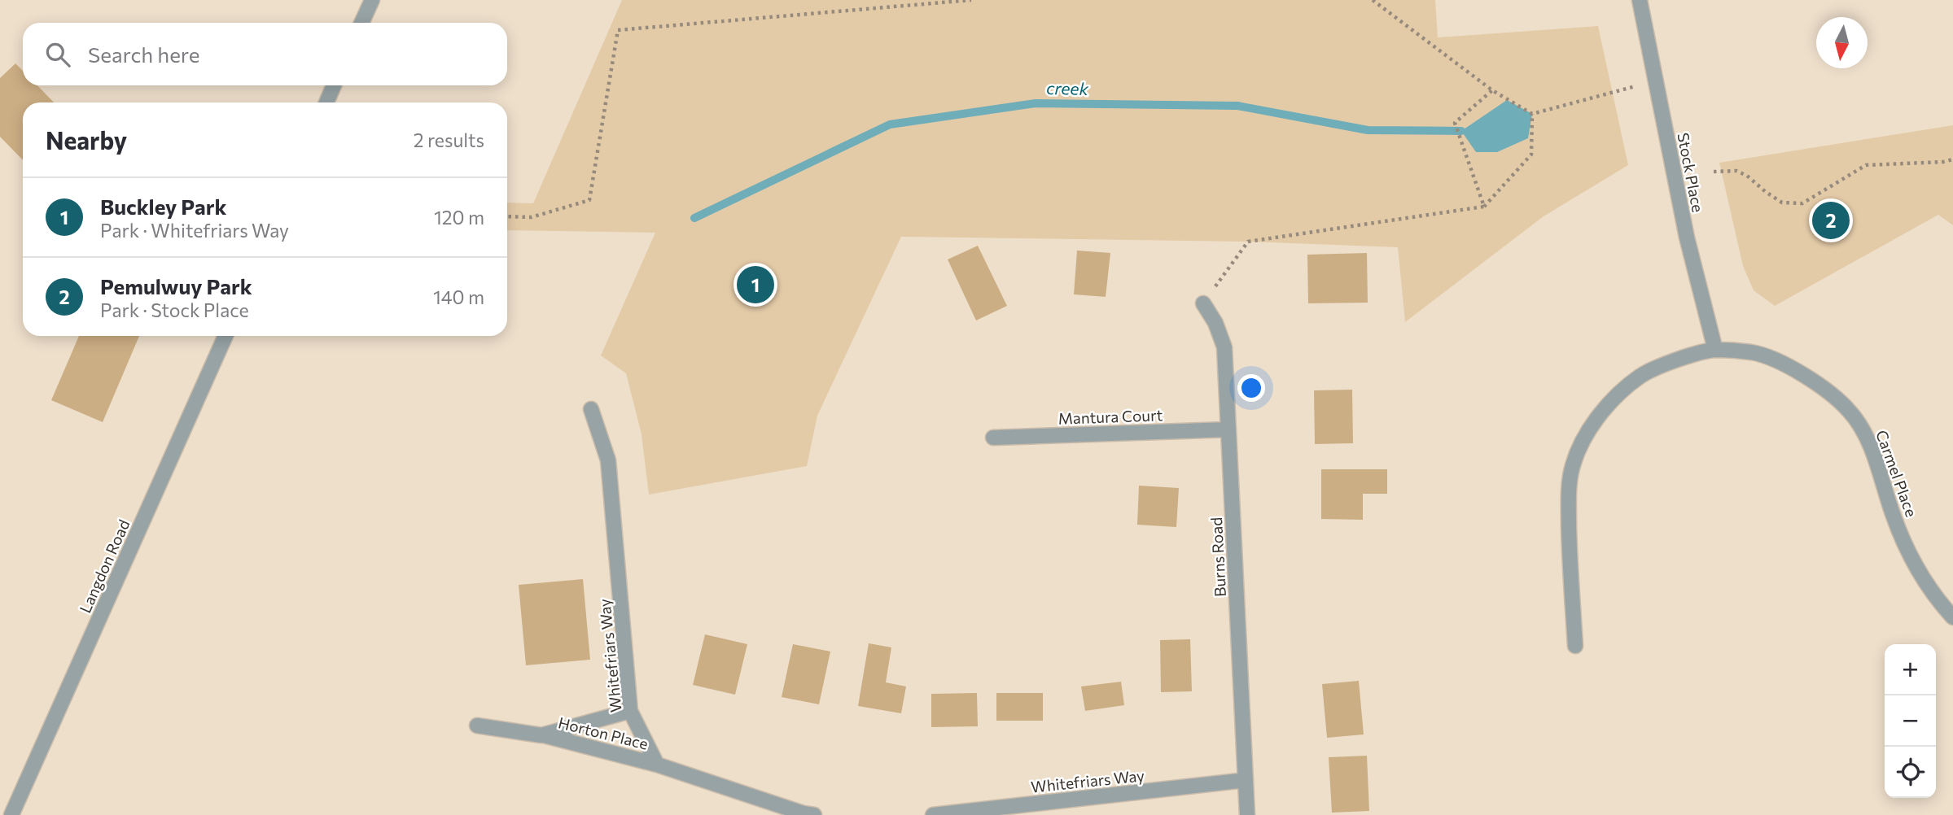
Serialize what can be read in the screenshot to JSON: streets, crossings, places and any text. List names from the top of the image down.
{
  "streets": {
    "street": [
      "Stock Place",
      "Mantura Court",
      "Carmel Place",
      "Burns Road",
      "Langdon Road",
      "Whitefriars Way",
      "Horton Place"
    ]
  },
  "crossings": [
    ["Stock Place", "Carmel Place"],
    ["Mantura Court", "Burns Road"],
    ["Burns Road", "Whitefriars Way"],
    ["Whitefriars Way", "Horton Place"]
  ],
  "water": ["creek"],
  "north": "bottom",
  "page": {
    "search": "Search here",
    "heading": ["Nearby", "2 results"],
    "list": [
      {
        "mark": "1",
        "name": "Buckley Park",
        "note": "Park · Whitefriars Way",
        "value": "120 m"
      },
      {
        "mark": "2",
        "name": "Pemulwuy Park",
        "note": "Park · Stock Place",
        "value": "140 m"
      }
    ],
    "pins": ["2", "1"],
    "map_buttons": ["+", "−"]
  }
}
